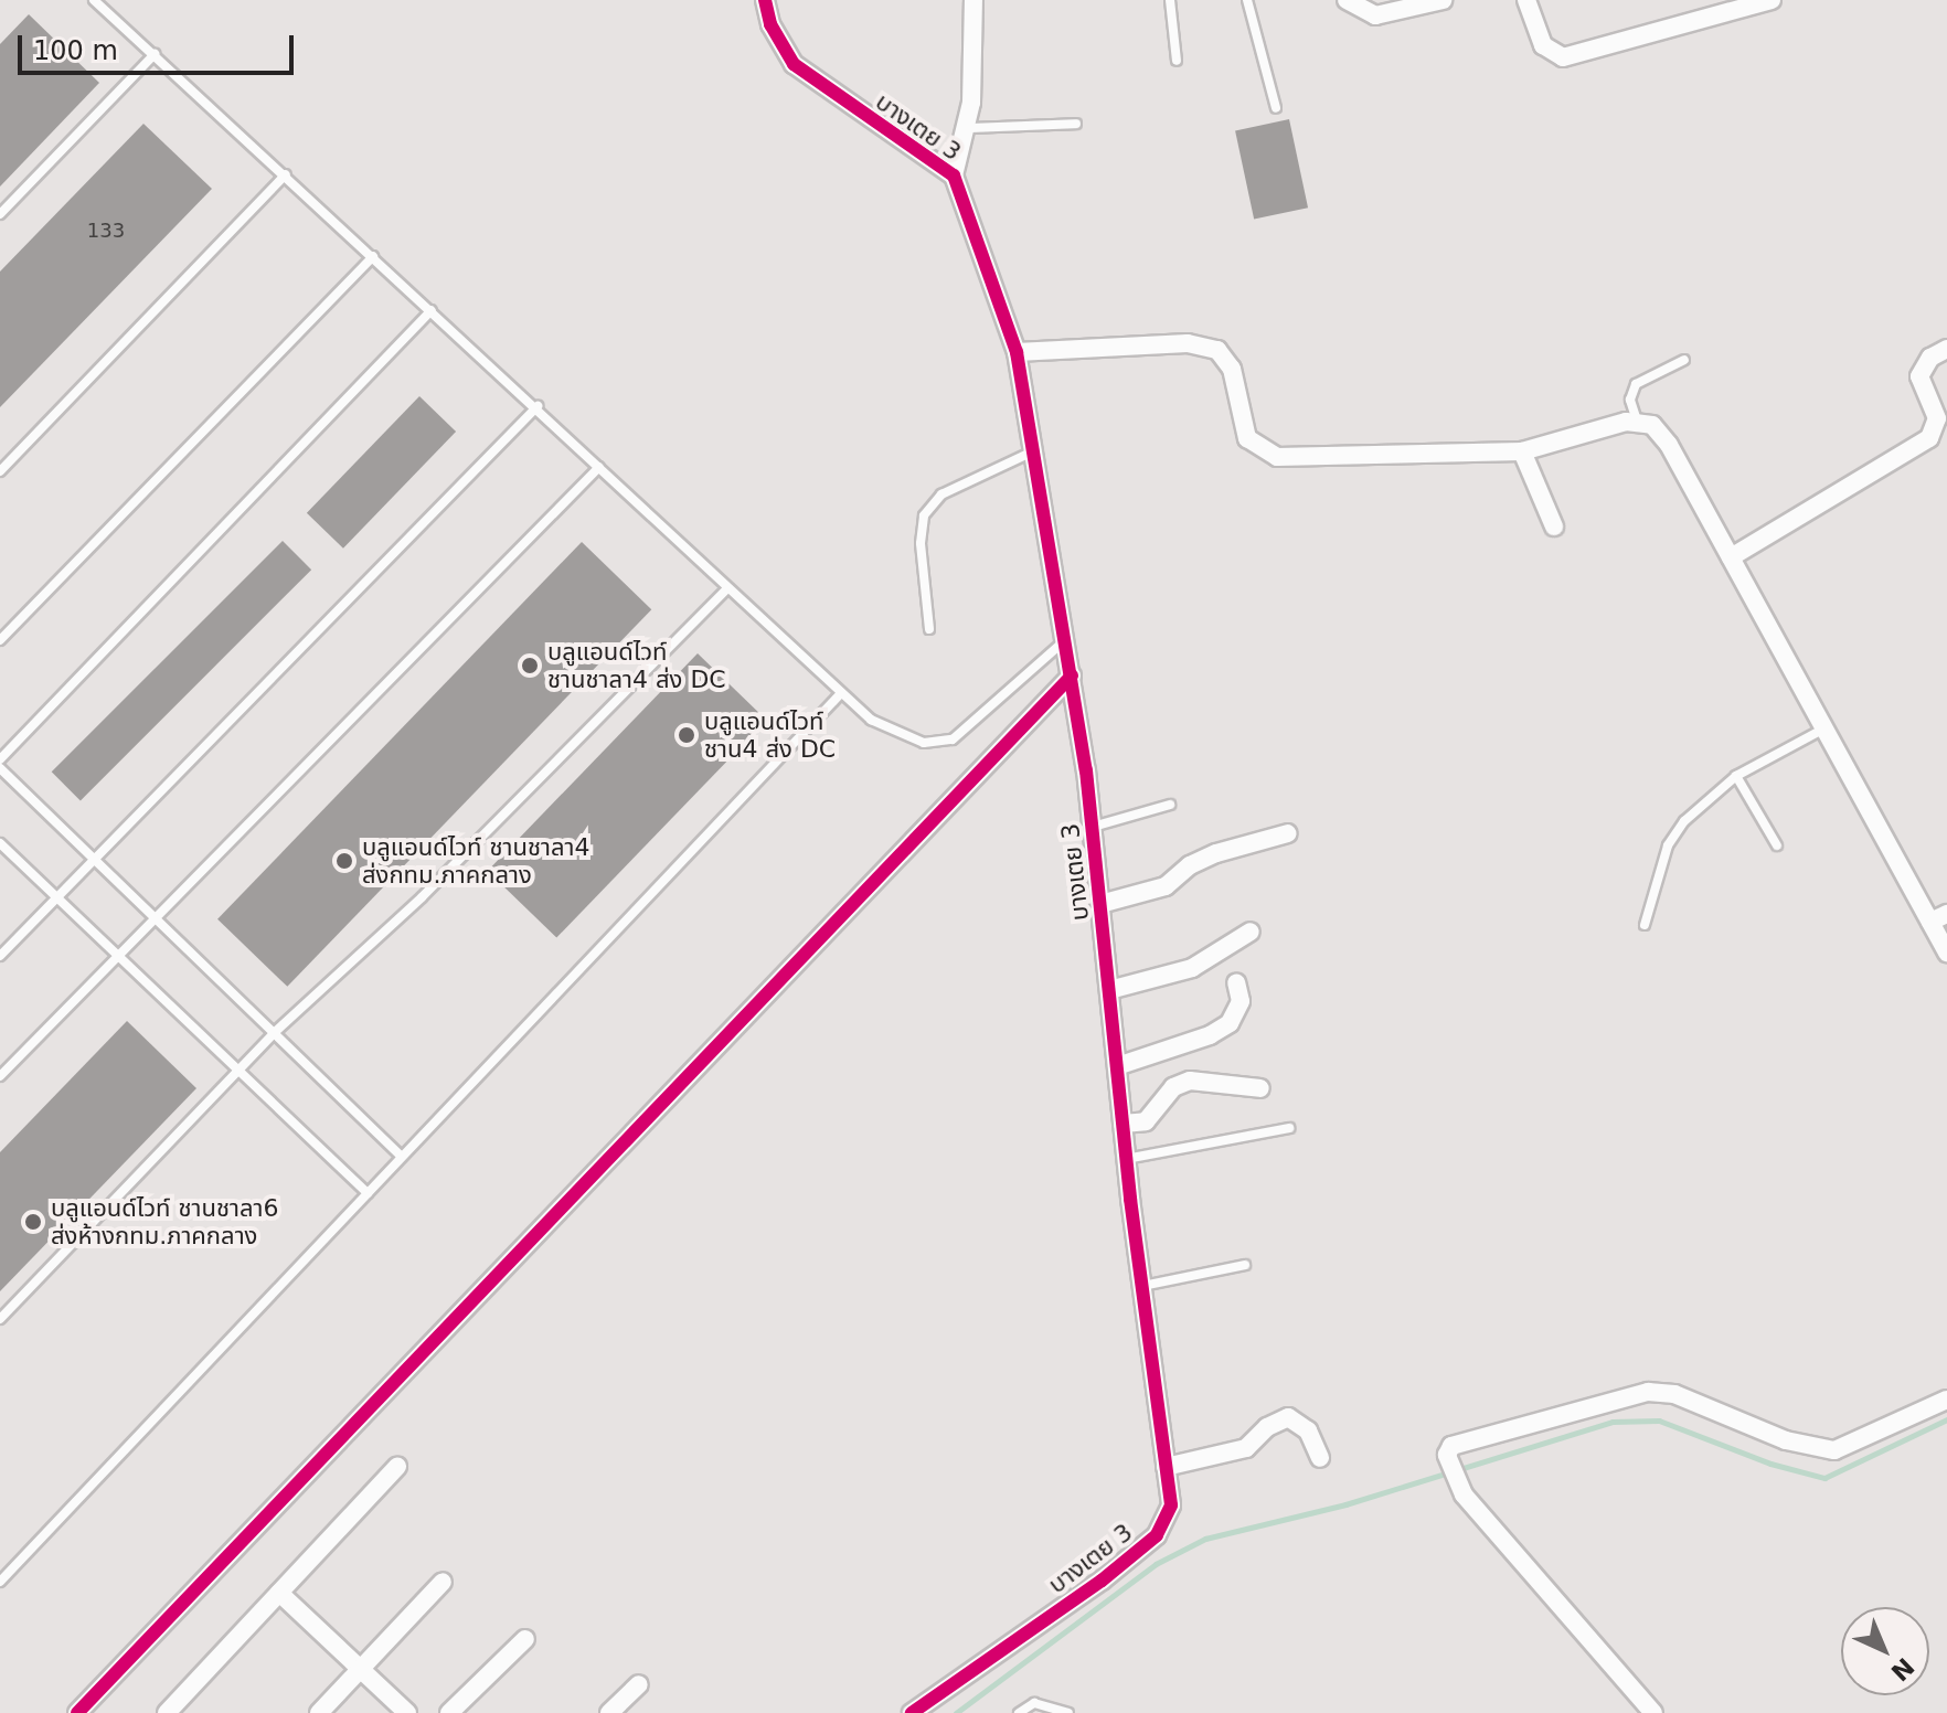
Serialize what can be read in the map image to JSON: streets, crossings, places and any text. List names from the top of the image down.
{
  "streets": {
    "street": ["บางเตย 3"]
  },
  "places": [
    "บลูแอนด์ไวท์ ชานชาลา4 ส่ง DC",
    "บลูแอนด์ไวท์ ชาน4 ส่ง DC",
    "บลูแอนด์ไวท์ ชานชาลา4 ส่งกทม.ภาคกลาง",
    "บลูแอนด์ไวท์ ชานชาลา6 ส่งห้างกทม.ภาคกลาง"
  ],
  "house_numbers": ["133"],
  "scale_bar": "100 m",
  "north": "bottom right"
}
